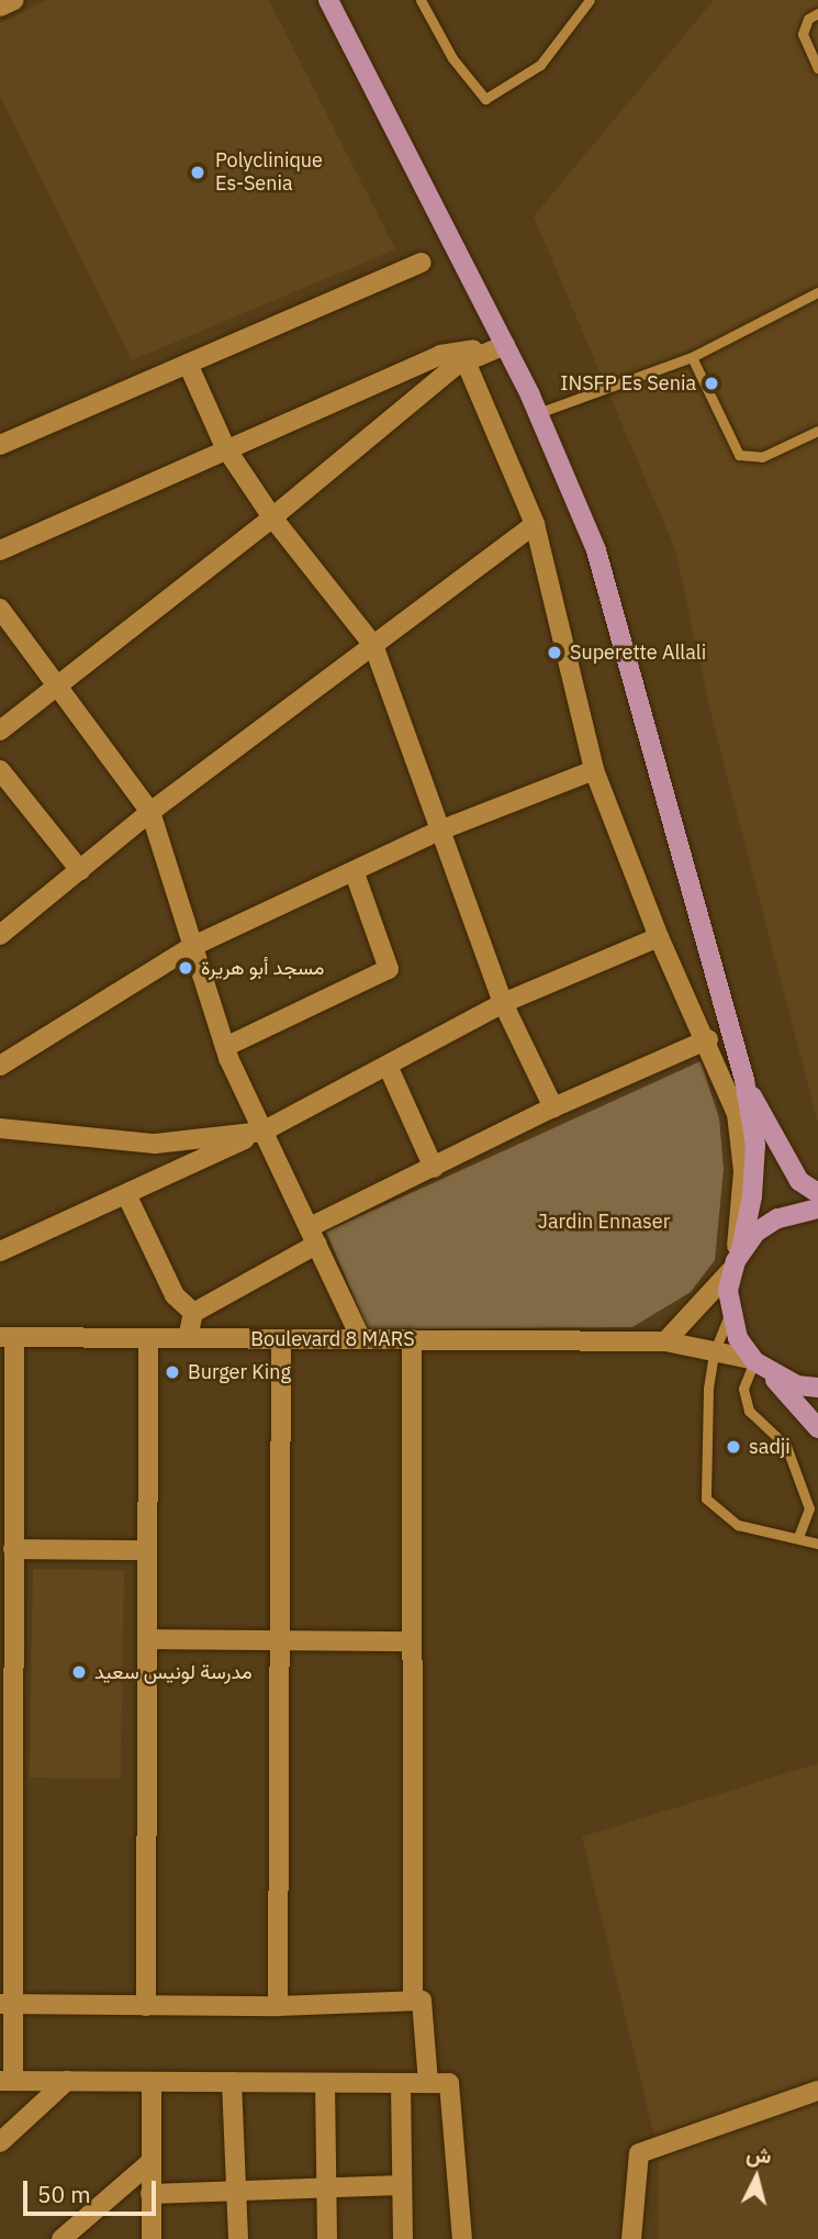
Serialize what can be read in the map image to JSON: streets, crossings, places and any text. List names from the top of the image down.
{
  "streets": {
    "street": ["Boulevard 8 MARS"]
  },
  "parks": ["Jardin Ennaser"],
  "places": [
    "Polyclinique Es-Senia",
    "INSFP Es Senia",
    "Superette Allali",
    "مسجد أبو هريرة",
    "Burger King",
    "sadji",
    "مدرسة لونيس سعيد"
  ],
  "scale_bar": "50 m",
  "north": "top"
}
